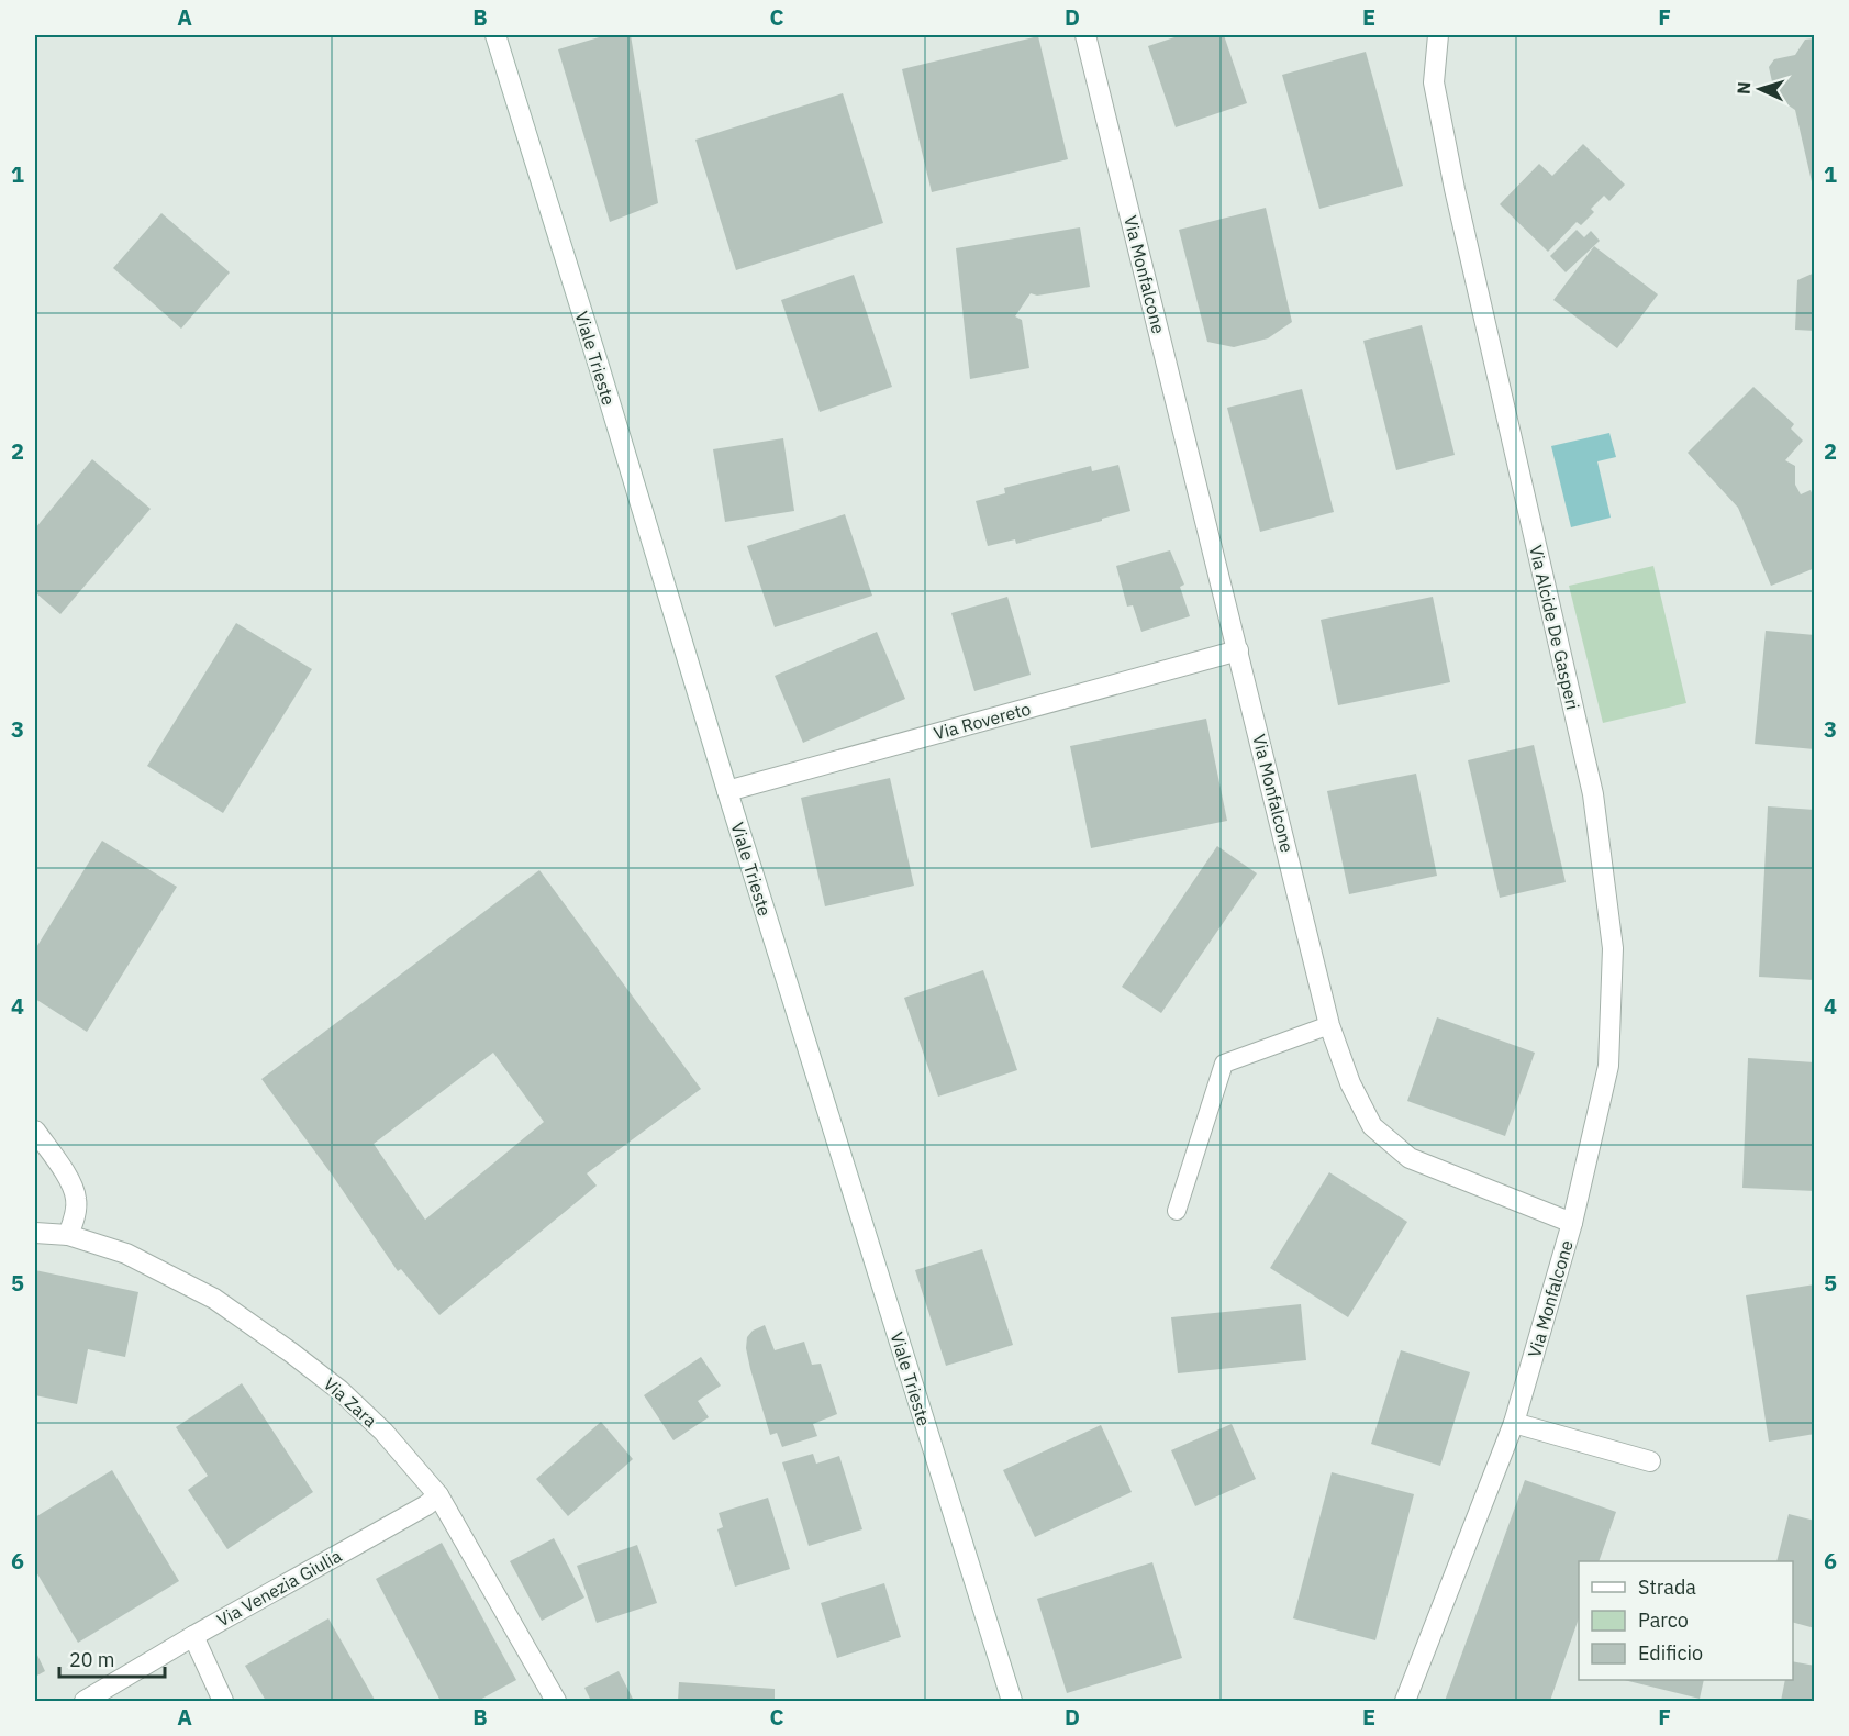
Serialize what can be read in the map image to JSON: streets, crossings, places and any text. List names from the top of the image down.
{
  "streets": {
    "street": [
      "Via Monfalcone",
      "Viale Trieste",
      "Via Alcide De Gasperi",
      "Via Rovereto",
      "Via Zara",
      "Via Venezia Giulia"
    ]
  },
  "crossings": [
    ["Via Monfalcone", "Via Alcide De Gasperi"],
    ["Via Monfalcone", "Via Rovereto"],
    ["Viale Trieste", "Via Rovereto"],
    ["Via Zara", "Via Venezia Giulia"]
  ],
  "legend": ["Strada", "Parco", "Edificio"],
  "scale_bar": "20 m",
  "north": "left",
  "grid": {
    "columns": [
      "A",
      "B",
      "C",
      "D",
      "E",
      "F"
    ],
    "rows": [
      "1",
      "2",
      "3",
      "4",
      "5",
      "6"
    ]
  }
}
